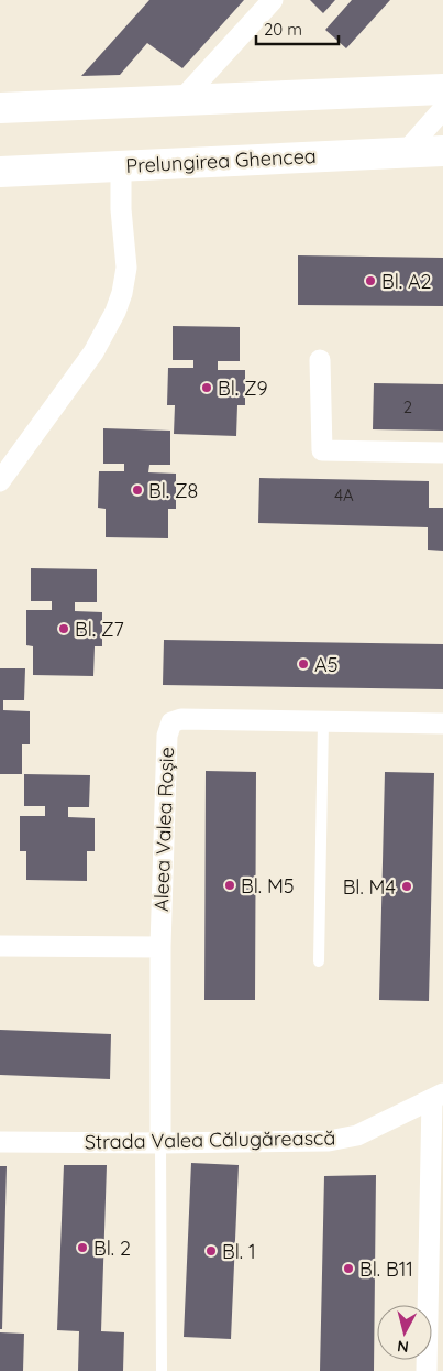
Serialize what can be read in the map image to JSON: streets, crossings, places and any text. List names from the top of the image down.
{
  "streets": {
    "main road": ["Prelungirea Ghencea"],
    "street": ["Aleea Valea Roșie", "Strada Valea Călugărească"]
  },
  "crossings": [
    ["Aleea Valea Roșie", "Strada Valea Călugărească"]
  ],
  "places": [
    "Bl. A2",
    "Bl. Z9",
    "Bl. Z8",
    "Bl. Z7",
    "A5",
    "Bl. M5",
    "Bl. M4",
    "Bl. 2",
    "Bl. 1",
    "Bl. B11"
  ],
  "house_numbers": ["2", "4A"],
  "scale_bar": "20 m",
  "north": "bottom"
}
